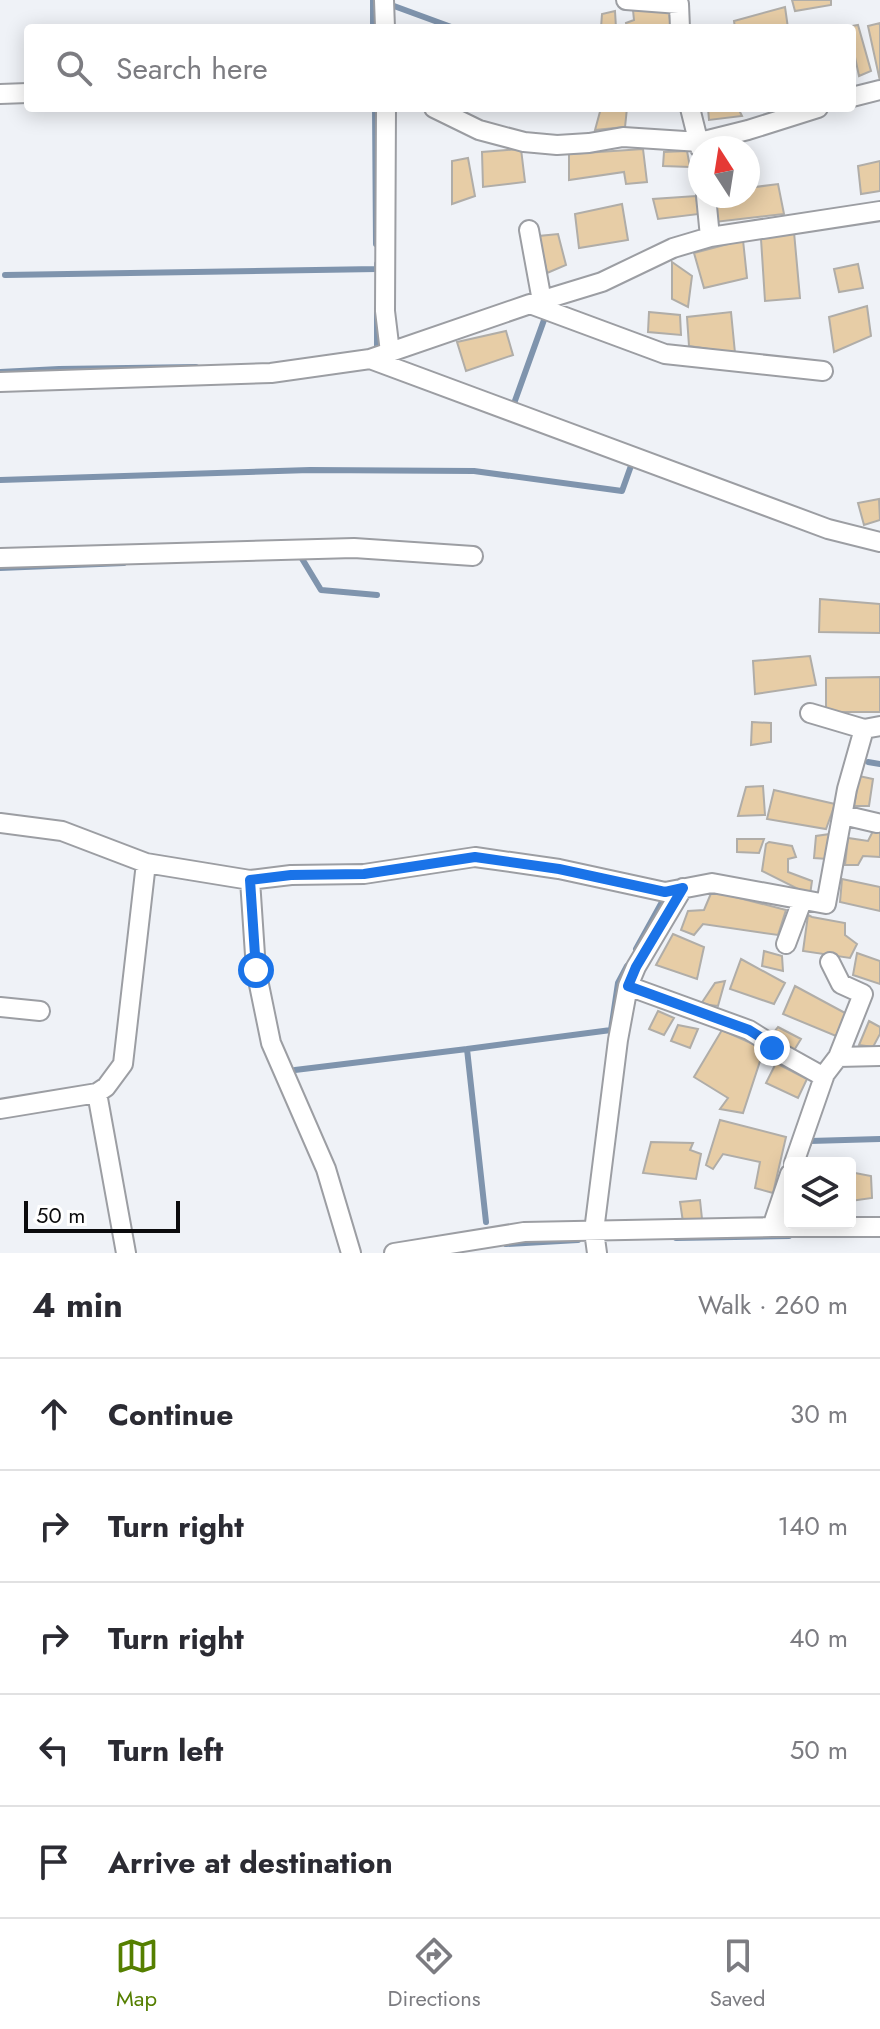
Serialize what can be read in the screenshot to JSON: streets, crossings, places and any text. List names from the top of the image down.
{
  "scale_bar": "50 m",
  "north": "top",
  "page": {
    "search": "Search here",
    "scale": "50 m",
    "heading": ["4 min", "Walk · 260 m"],
    "list": [
      ["Continue", "30 m"],
      ["Turn right", "140 m"],
      ["Turn right", "40 m"],
      ["Turn left", "50 m"],
      "Arrive at destination"
    ],
    "nav": ["Map", "Directions", "Saved"]
  }
}
